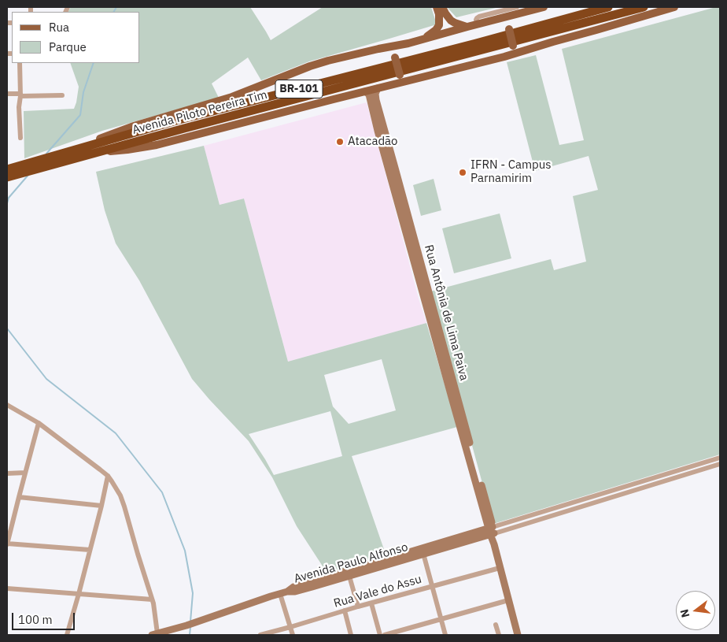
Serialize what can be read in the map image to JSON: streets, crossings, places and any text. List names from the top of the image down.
{
  "streets": {
    "highway": ["BR-101", "Avenida Piloto Pereira Tim"],
    "street": ["Rua Antônia de Lima Paiva", "Avenida Paulo Alfonso", "Rua Vale do Assu"]
  },
  "crossings": [
    ["BR-101", "Avenida Piloto Pereira Tim"],
    ["Rua Antônia de Lima Paiva", "Avenida Paulo Alfonso"],
    ["Rua Antônia de Lima Paiva", "Rua Vale do Assu"]
  ],
  "places": ["Atacadão", "IFRN - Campus Parnamirim"],
  "legend": ["Rua", "Parque"],
  "scale_bar": "100 m",
  "north": "left"
}
